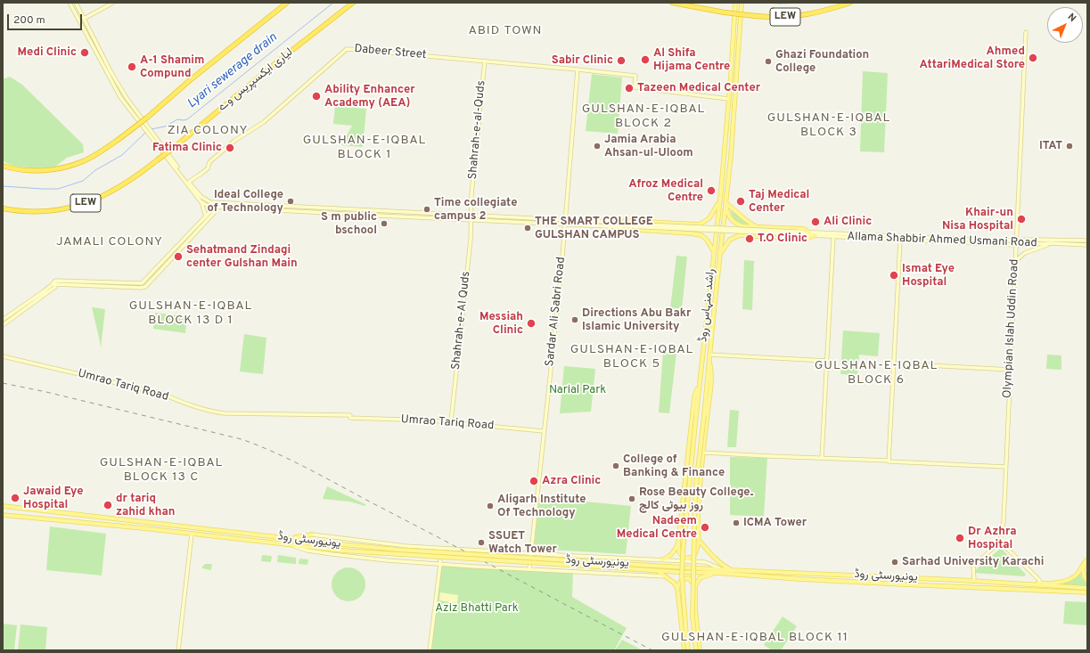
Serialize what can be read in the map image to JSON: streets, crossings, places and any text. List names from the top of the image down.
{
  "streets": {
    "highway": ["LEW", "لیاری ایکسپریس وے"],
    "main road": ["راشد منہاس روڈ", "یونیورسٹی روڈ"],
    "street": [
      "Dabeer Street",
      "Shahrah-e-al-Quds",
      "Allama Shabbir Ahmed Usmani Road",
      "Sardar Ali Sabri Road",
      "Shahrah-e-Al Quds",
      "Olympian Islah Uddin Road",
      "Umrao Tariq Road"
    ]
  },
  "crossings": [
    ["Dabeer Street", "Shahrah-e-al-Quds"],
    ["Dabeer Street", "راشد منہاس روڈ"],
    ["Dabeer Street", "Sardar Ali Sabri Road"],
    ["Shahrah-e-al-Quds", "Shahrah-e-Al Quds"],
    ["Allama Shabbir Ahmed Usmani Road", "Olympian Islah Uddin Road"],
    ["Sardar Ali Sabri Road", "Umrao Tariq Road"],
    ["Shahrah-e-Al Quds", "Umrao Tariq Road"]
  ],
  "districts": [
    "ABID TOWN",
    "GULSHAN-E-IQBAL BLOCK 2",
    "GULSHAN-E-IQBAL BLOCK 3",
    "ZIA COLONY",
    "GULSHAN-E-IQBAL BLOCK 1",
    "JAMALI COLONY",
    "GULSHAN-E-IQBAL BLOCK 13 D 1",
    "GULSHAN-E-IQBAL BLOCK 5",
    "GULSHAN-E-IQBAL BLOCK 6",
    "GULSHAN-E-IQBAL BLOCK 13 C",
    "GULSHAN-E-IQBAL BLOCK 11"
  ],
  "water": ["Lyari sewerage drain"],
  "parks": ["Narial Park", "Aziz Bhatti Park"],
  "places": [
    "Medi Clinic",
    "Ahmed AttariMedical Store",
    "Al Shifa Hijama Centre",
    "Sabir Clinic",
    "Ghazi Foundation College",
    "A-1 Shamim Compund",
    "Tazeen Medical Center",
    "Ability Enhancer Academy (AEA)",
    "Jamia Arabia Ahsan-ul-Uloom",
    "ITAT",
    "Fatima Clinic",
    "Afroz Medical Centre",
    "Ideal College of Technology",
    "Taj Medical Center",
    "Time collegiate campus 2",
    "Khair-un Nisa Hospital",
    "Ali Clinic",
    "S m public bschool",
    "THE SMART COLLEGE GULSHAN CAMPUS",
    "T.O Clinic",
    "Sehatmand Zindagi center Gulshan Main",
    "Ismat Eye Hospital",
    "Directions Abu Bakr Islamic University",
    "Messiah Clinic",
    "College of Banking & Finance",
    "Azra Clinic",
    "Jawaid Eye Hospital",
    "Rose Beauty College۔ روز بیوٹی کالج",
    "dr tariq zahid khan",
    "Aligarh Institute Of Technology",
    "ICMA Tower",
    "Nadeem Medical Centre",
    "Dr Azhra Hospital",
    "SSUET Watch Tower",
    "Sarhad University Karachi"
  ],
  "scale_bar": "200 m",
  "north": "top right"
}
